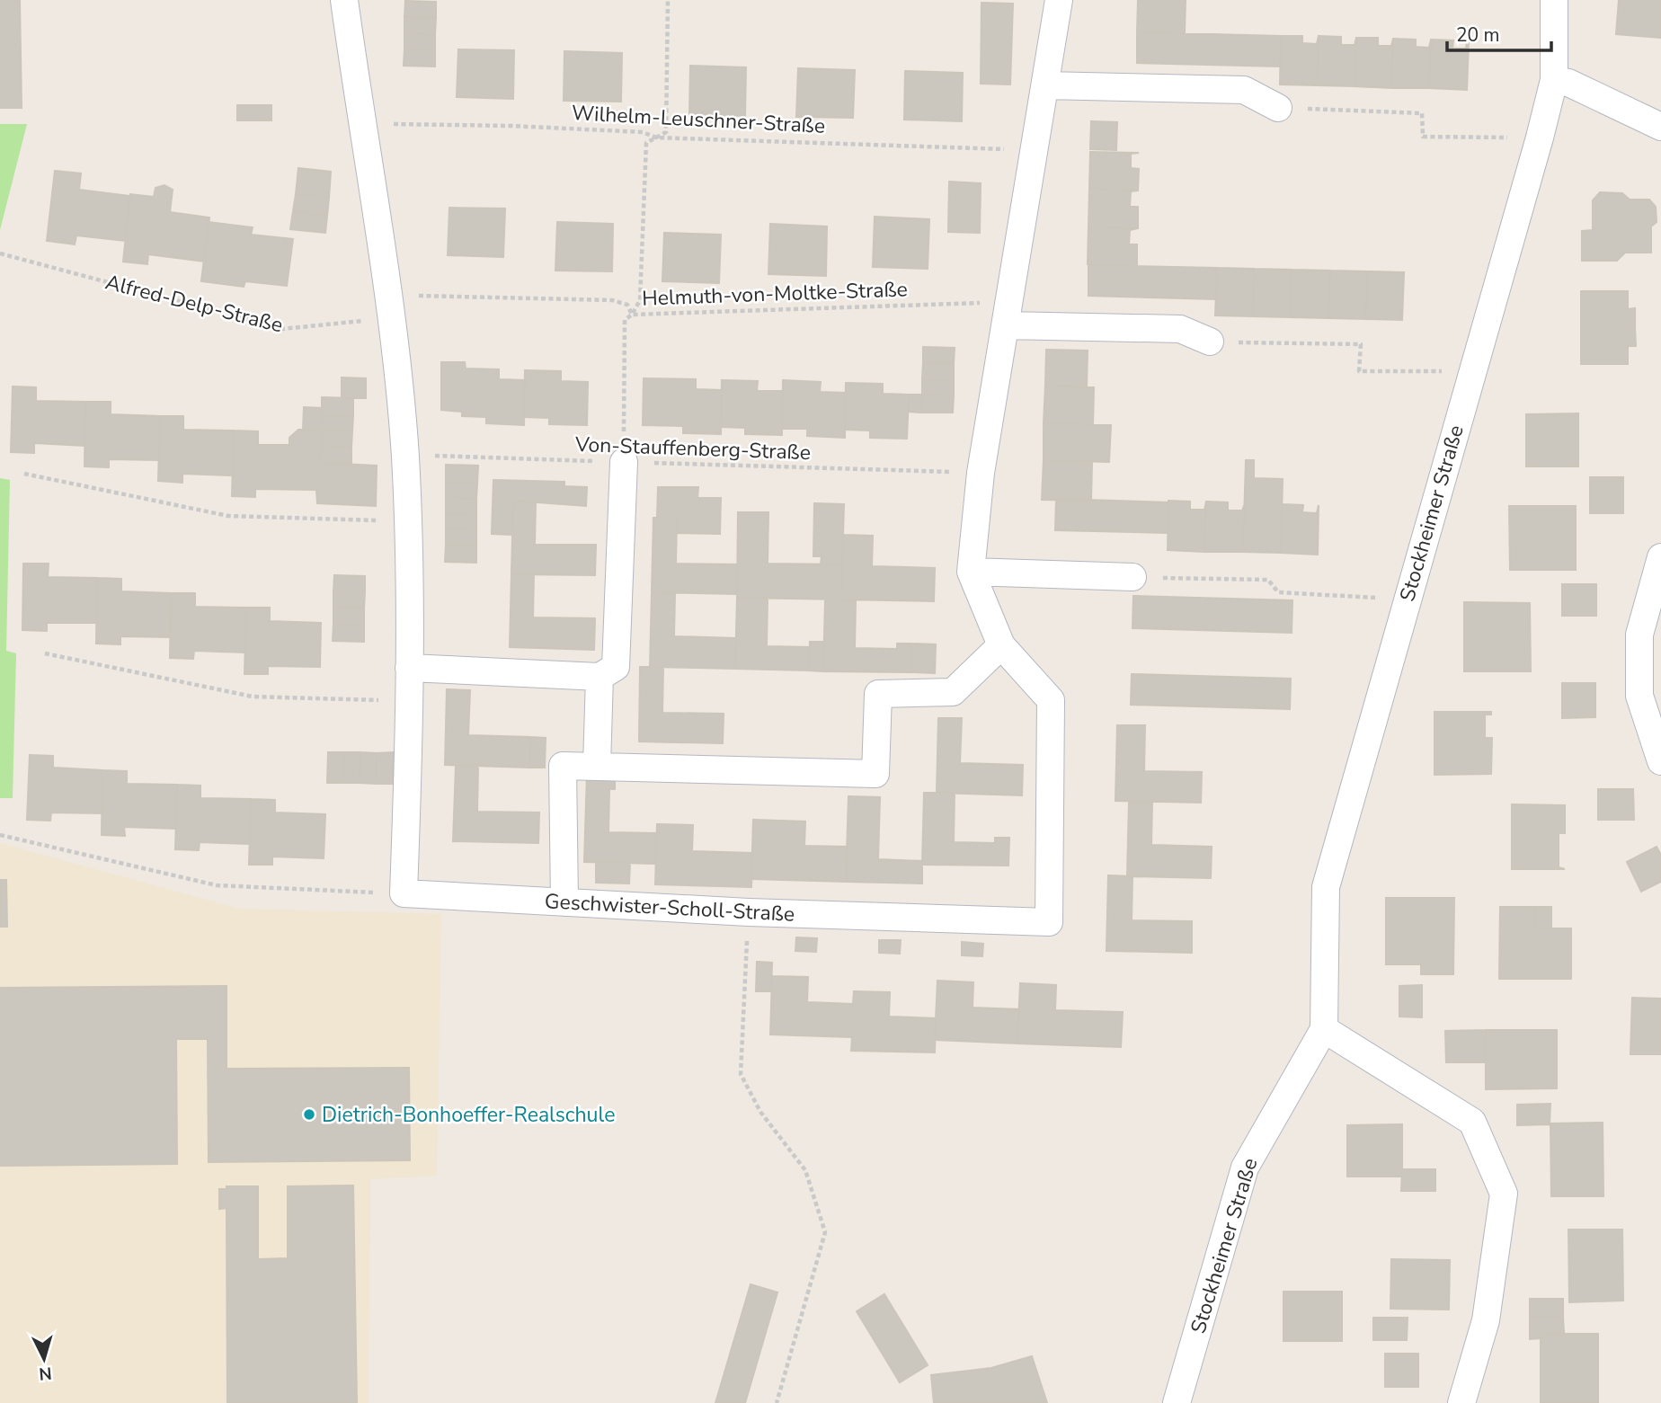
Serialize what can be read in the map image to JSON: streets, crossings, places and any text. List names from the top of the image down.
{
  "streets": {
    "street": ["Stockheimer Straße", "Geschwister-Scholl-Straße"],
    "path": [
      "Wilhelm-Leuschner-Straße",
      "Helmuth-von-Moltke-Straße",
      "Alfred-Delp-Straße",
      "Von-Stauffenberg-Straße"
    ]
  },
  "crossings": [
    ["Helmuth-von-Moltke-Straße", "Alfred-Delp-Straße"]
  ],
  "places": ["Dietrich-Bonhoeffer-Realschule"],
  "scale_bar": "20 m",
  "north": "bottom"
}
